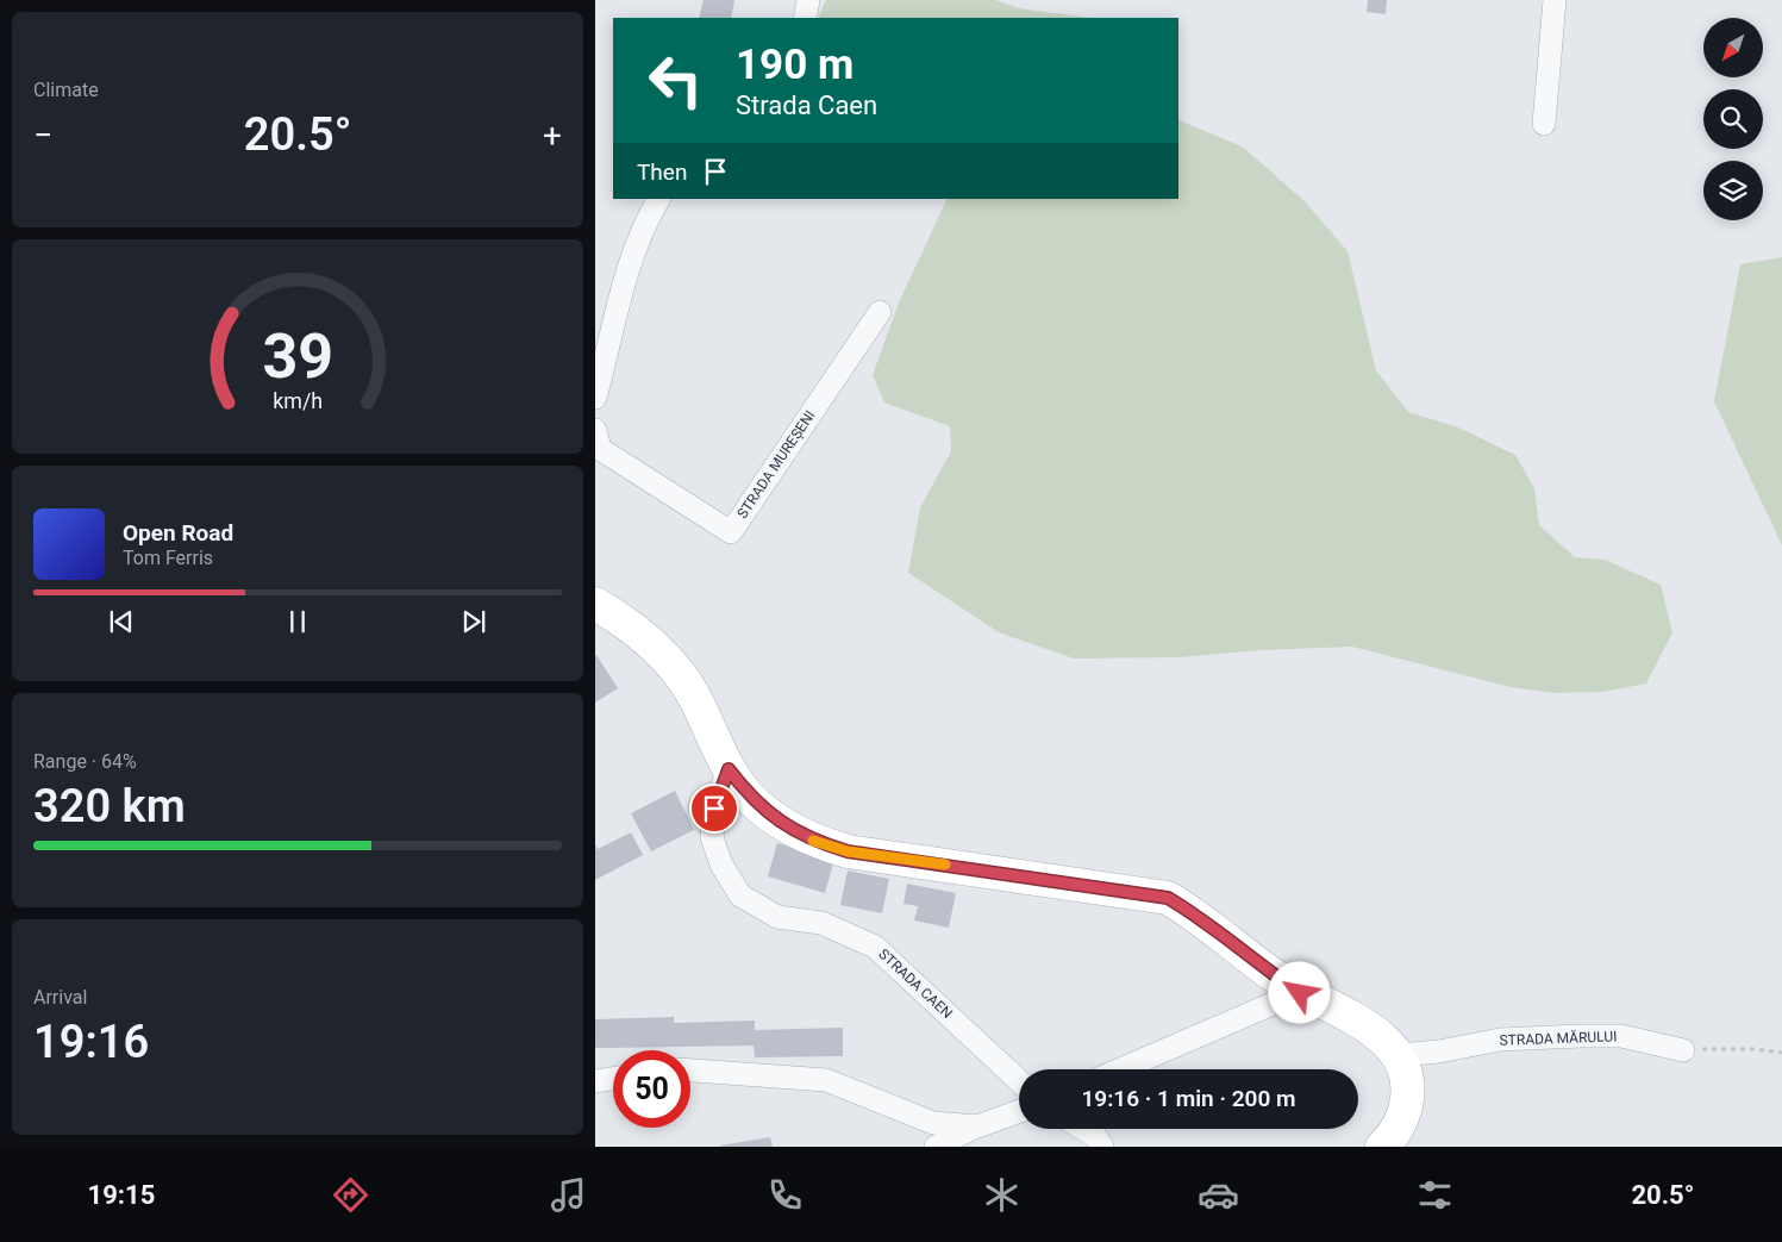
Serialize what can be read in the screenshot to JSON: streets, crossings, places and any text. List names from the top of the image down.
{
  "streets": {
    "street": ["STRADA MUREȘENI", "STRADA CAEN", "STRADA MĂRULUI"]
  },
  "north": "bottom left",
  "page": {
    "tile": [
      "Climate",
      ["Range · 64%", "320 km"],
      ["Arrival", "19:16"]
    ],
    "turn": ["190 m", "Strada Caen"],
    "heat": ["−", "20.5°", "+"],
    "then": "Then",
    "song": ["Open Road", "Tom Ferris"],
    "limit": "50",
    "trip": "19:16 · 1 min · 200 m",
    "tabs": ["19:15", "20.5°"],
    "gauge": ["39", "km/h"]
  }
}
